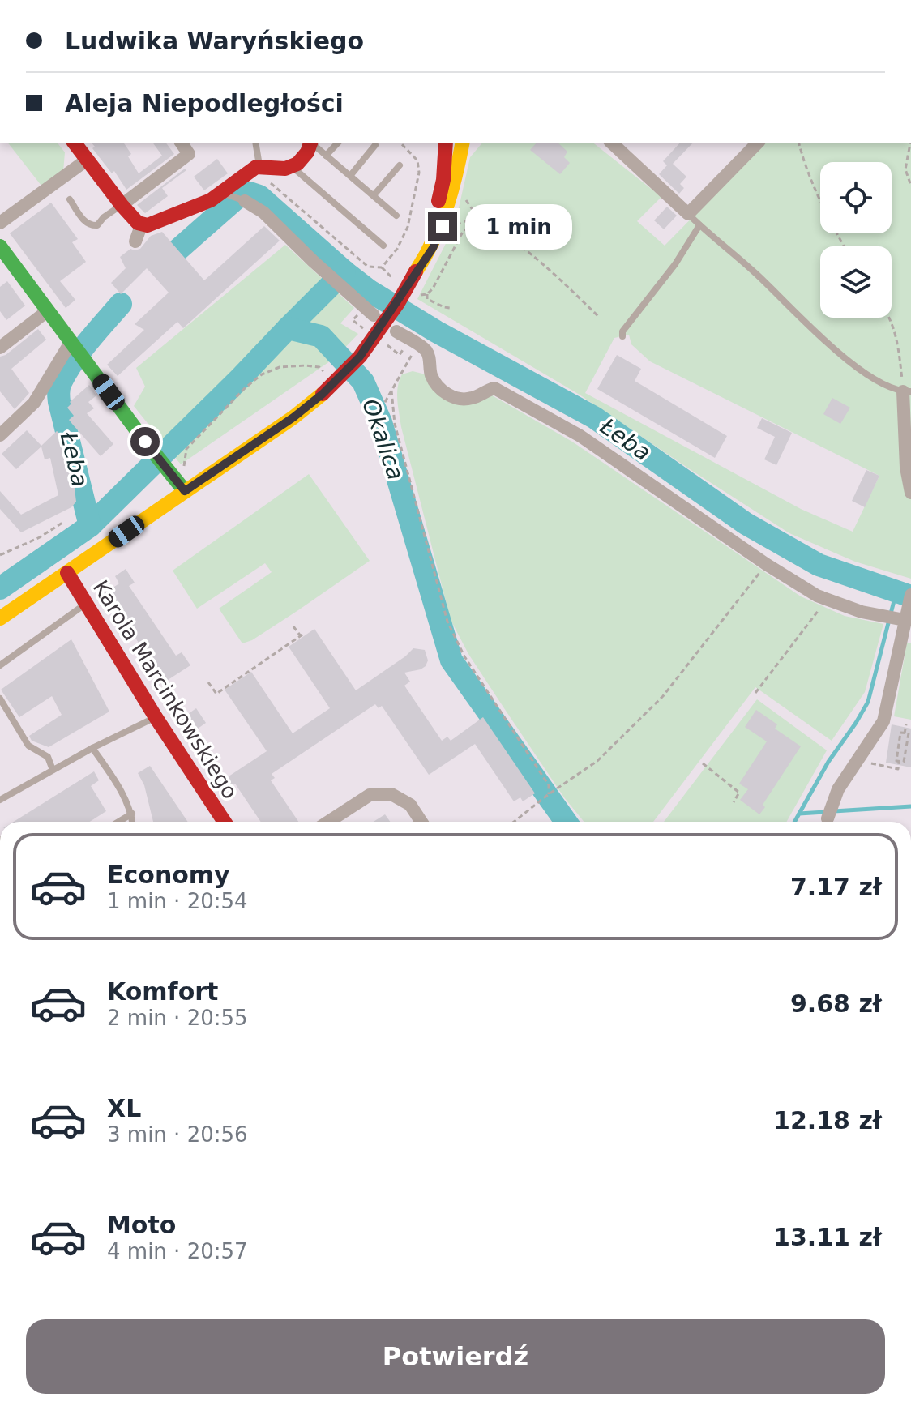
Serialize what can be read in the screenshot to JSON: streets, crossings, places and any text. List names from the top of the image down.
{
  "streets": {
    "street": ["Karola Marcinkowskiego"]
  },
  "water": ["Okalica", "Łeba"],
  "page": {
    "banner": ["Ludwika Waryńskiego", "Aleja Niepodległości"],
    "bubble": "1 min",
    "list": [
      {
        "name": "Economy",
        "note": "1 min · 20:54",
        "value": "7.17 zł"
      },
      {
        "name": "Komfort",
        "note": "2 min · 20:55",
        "value": "9.68 zł"
      },
      {
        "name": "XL",
        "note": "3 min · 20:56",
        "value": "12.18 zł"
      },
      {
        "name": "Moto",
        "note": "4 min · 20:57",
        "value": "13.11 zł"
      }
    ],
    "buttons": "Potwierdź"
  }
}
